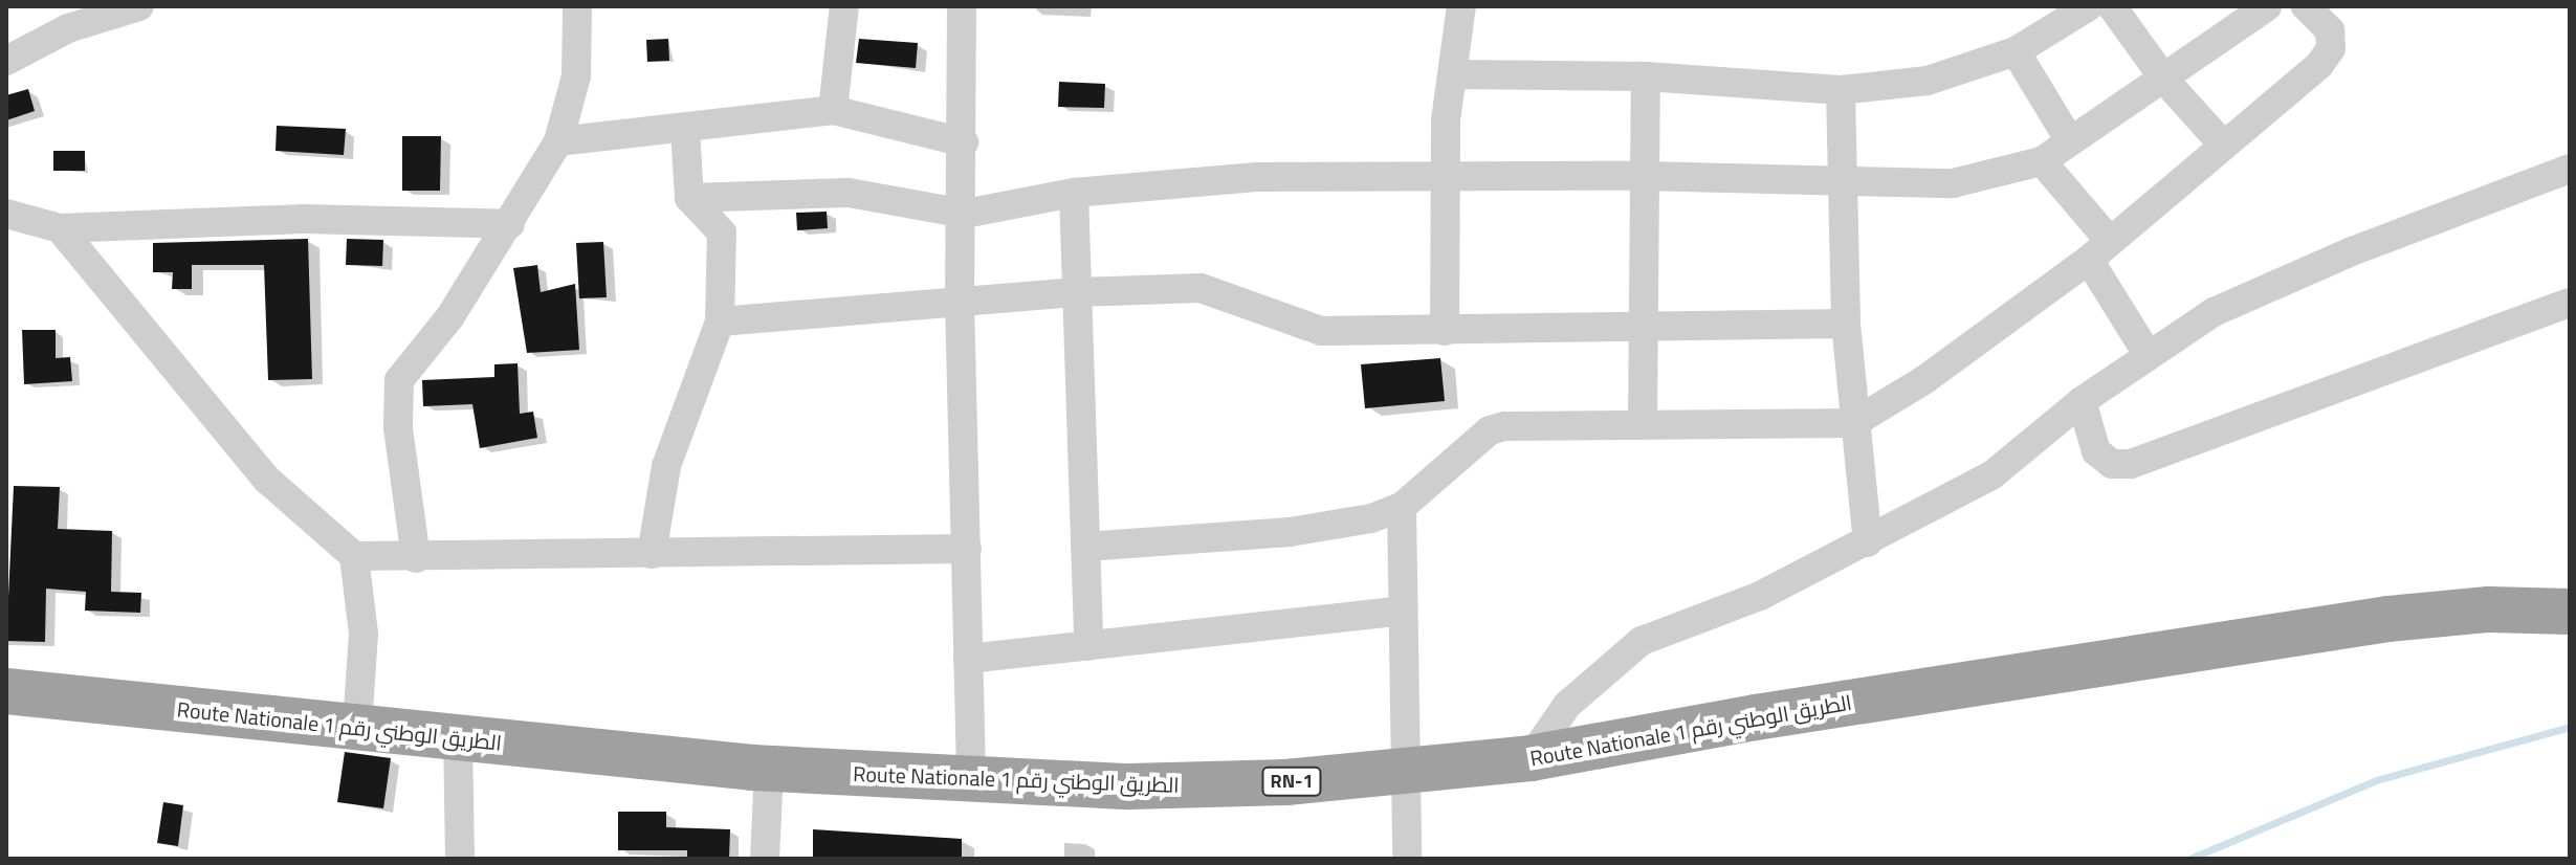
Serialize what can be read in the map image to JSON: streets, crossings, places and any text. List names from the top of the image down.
{
  "streets": {
    "highway": ["Route Nationale الطريق الوطني رقم 1", "RN-1"]
  }
}
